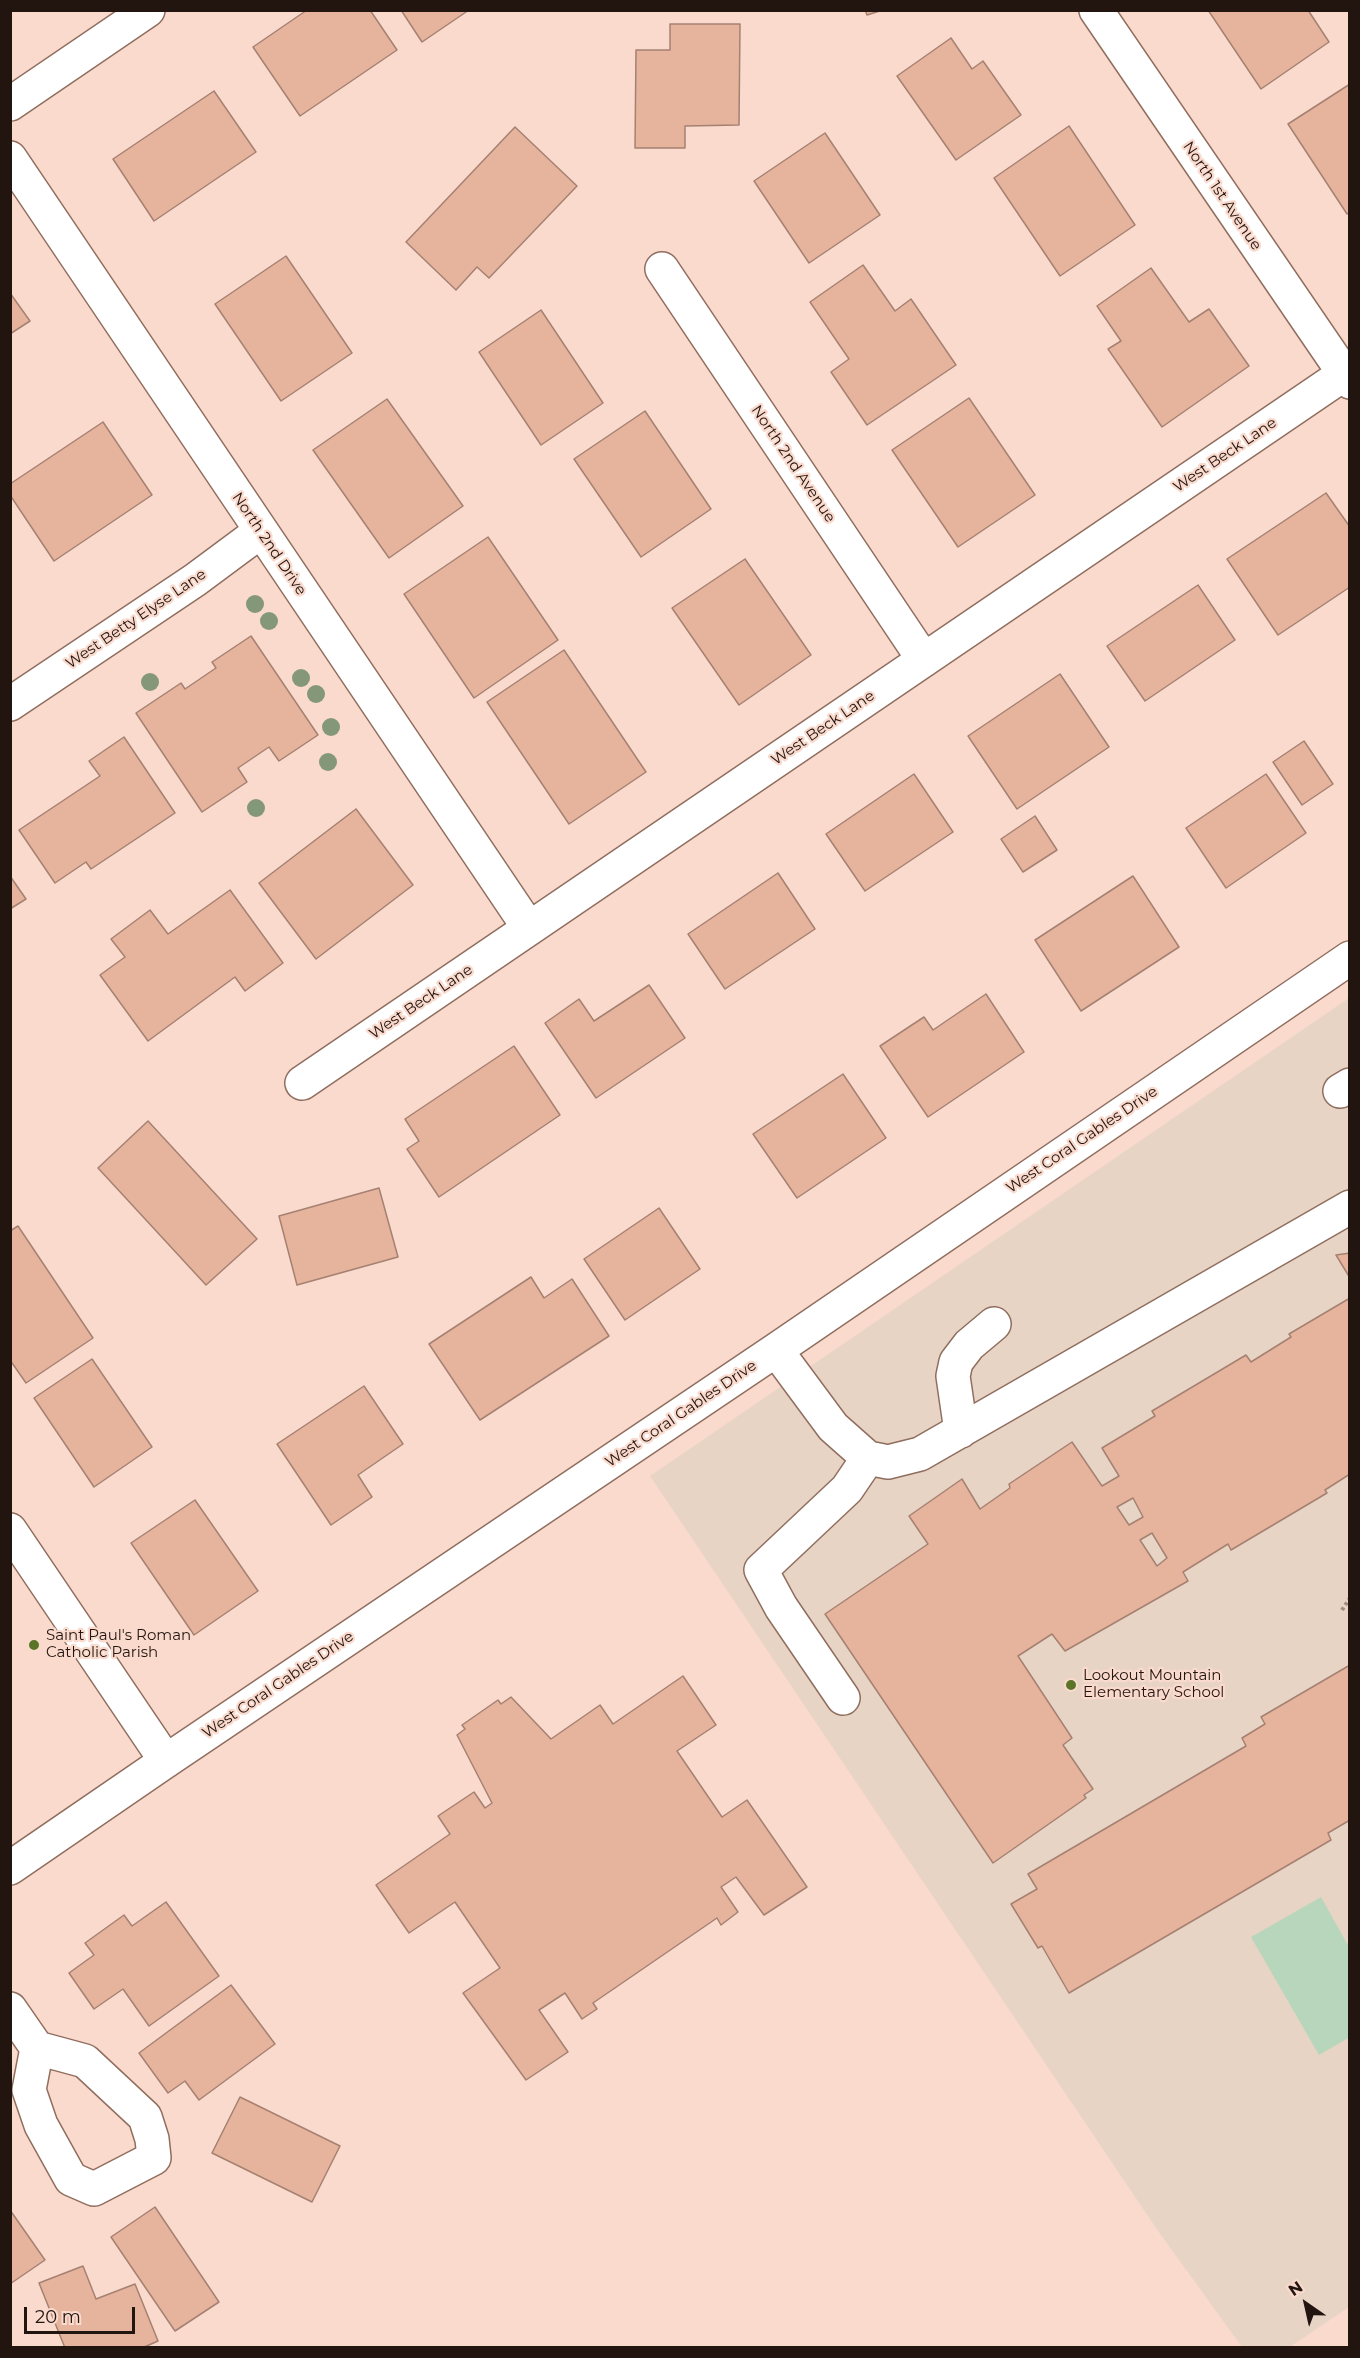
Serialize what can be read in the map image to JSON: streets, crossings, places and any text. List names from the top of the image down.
{
  "streets": {
    "street": [
      "North 1st Avenue",
      "West Beck Lane",
      "North 2nd Avenue",
      "North 2nd Drive",
      "West Betty Elyse Lane",
      "West Coral Gables Drive"
    ]
  },
  "crossings": [
    ["North 1st Avenue", "West Beck Lane"],
    ["West Beck Lane", "North 2nd Avenue"],
    ["West Beck Lane", "North 2nd Drive"],
    ["North 2nd Drive", "West Betty Elyse Lane"]
  ],
  "places": ["Saint Paul's Roman Catholic Parish", "Lookout Mountain Elementary School"],
  "scale_bar": "20 m",
  "north": "top left"
}
